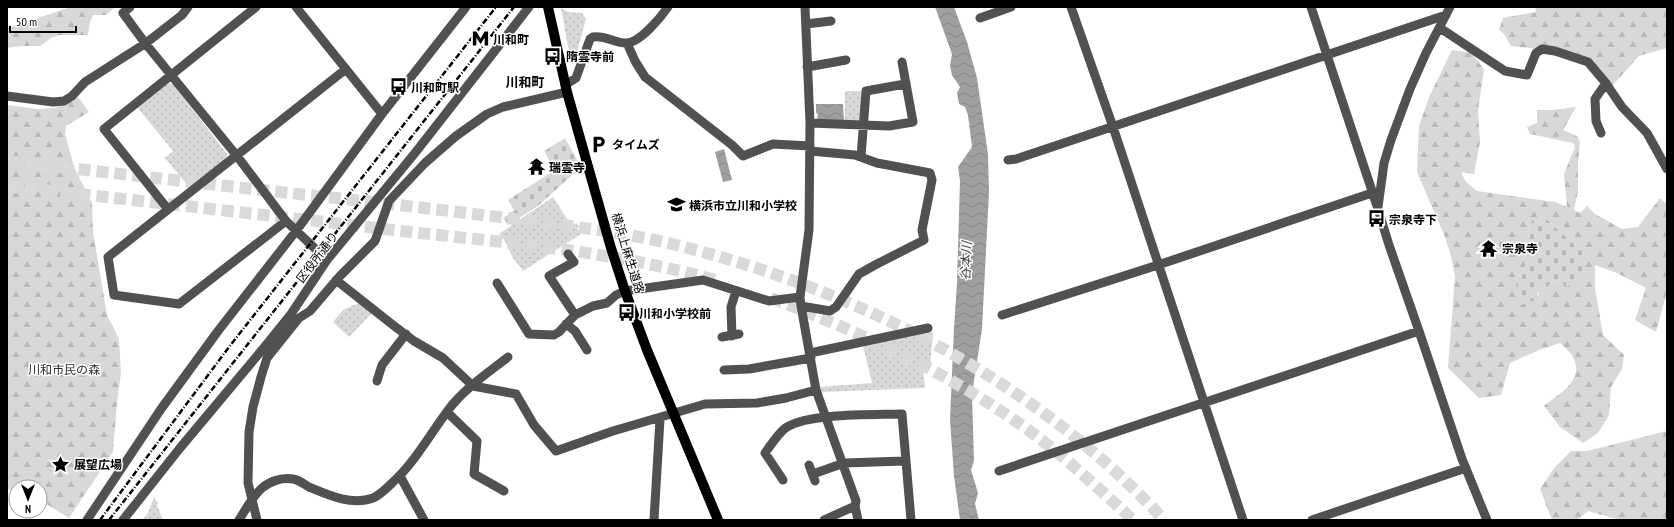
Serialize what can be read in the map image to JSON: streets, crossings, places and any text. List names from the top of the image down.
{
  "streets": {
    "main road": ["横浜上麻生道路"],
    "street": ["区役所通り"]
  },
  "districts": ["川和町"],
  "water": ["谷本川"],
  "parks": ["川和市民の森"],
  "places": {
    "metro station": ["川和町"],
    "bus stop": [
      "隋雲寺前",
      "川和町駅",
      "宗泉寺下",
      "川和小学校前"
    ],
    "parking": ["タイムズ"],
    "temple": ["瑞雲寺", "宗泉寺"],
    "school or university": ["横浜市立川和小学校"],
    "place": ["展望広場"]
  },
  "scale_bar": "50 m",
  "north": "bottom"
}
